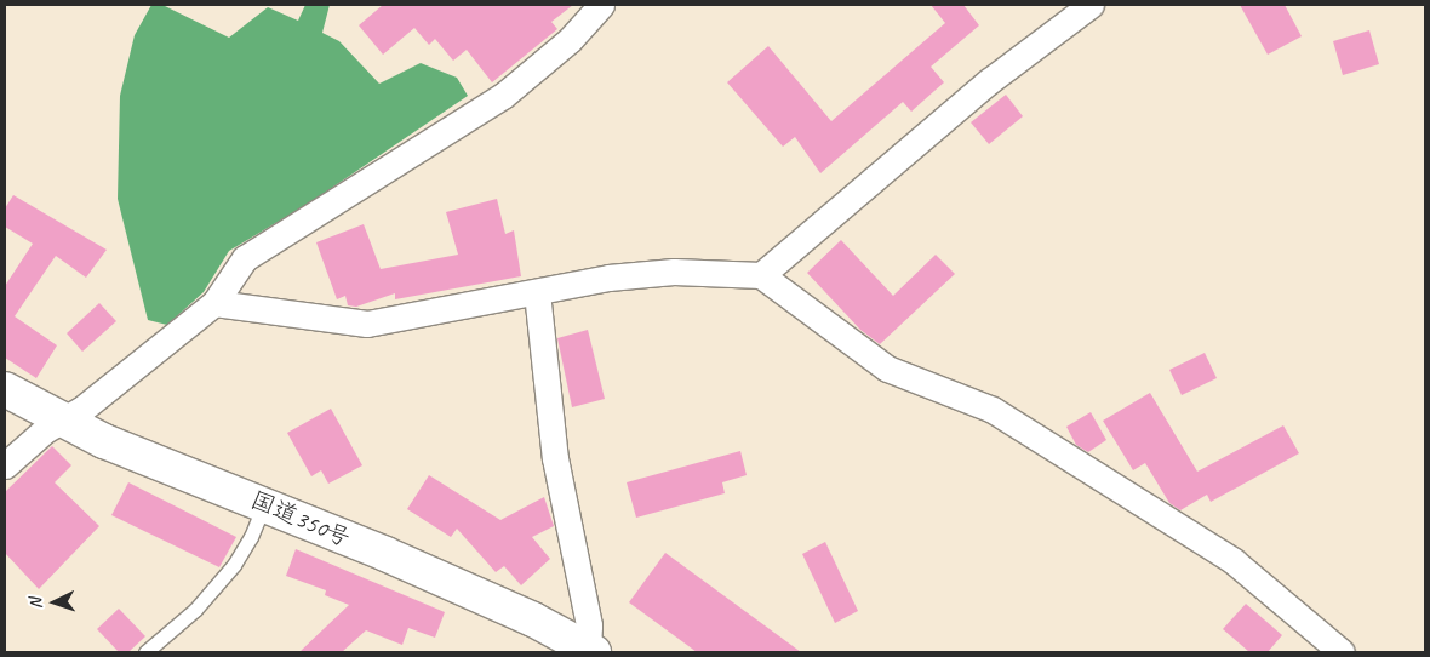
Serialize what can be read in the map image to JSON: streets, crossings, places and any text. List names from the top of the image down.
{
  "streets": {
    "highway": ["国道350号"]
  },
  "north": "left"
}
